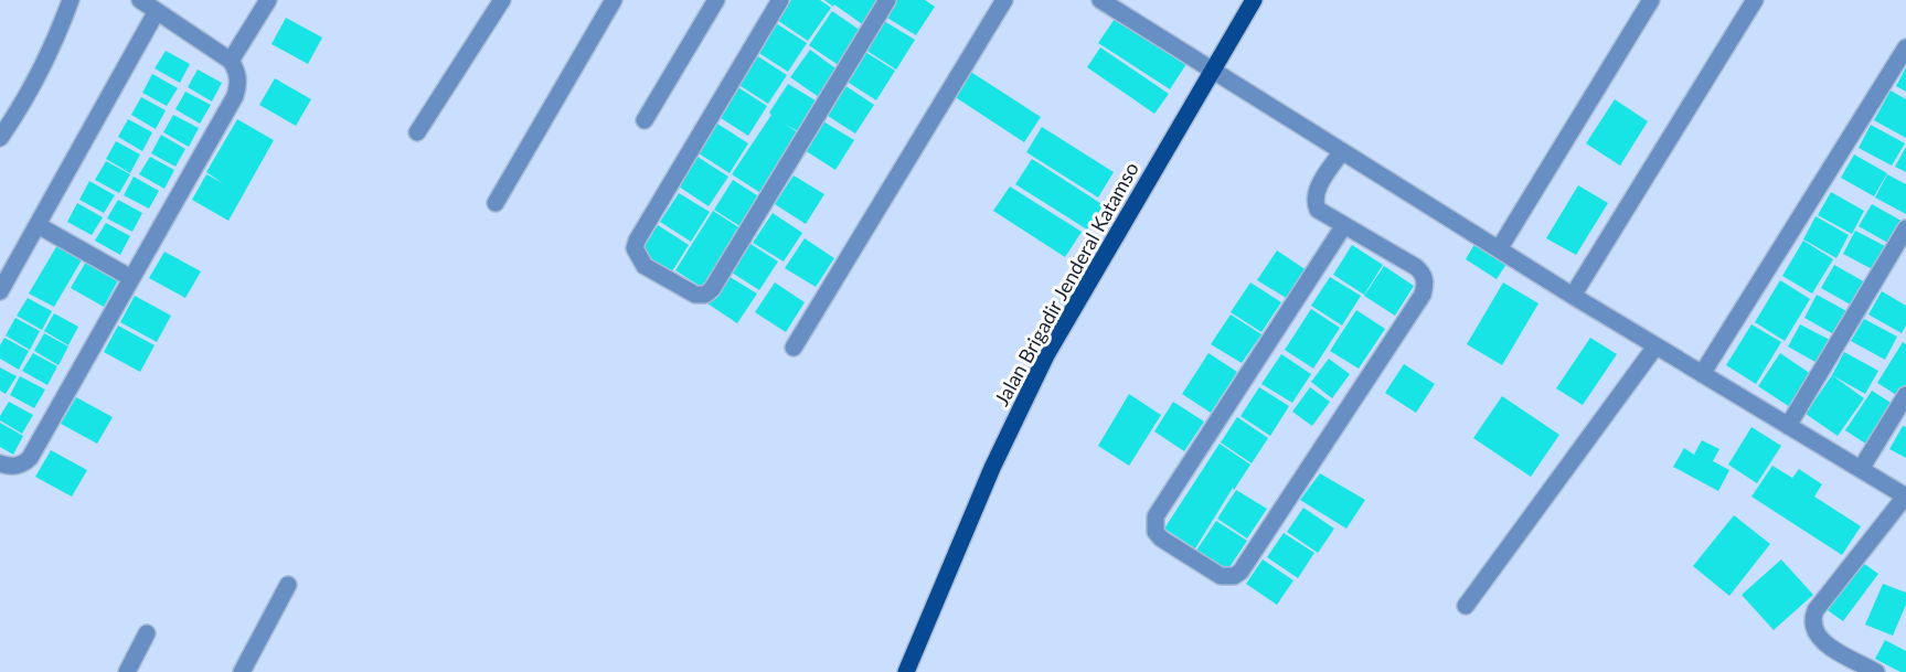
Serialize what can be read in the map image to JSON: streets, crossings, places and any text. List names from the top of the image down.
{
  "streets": {
    "main road": ["Jalan Brigadir Jenderal Katamso"]
  }
}
